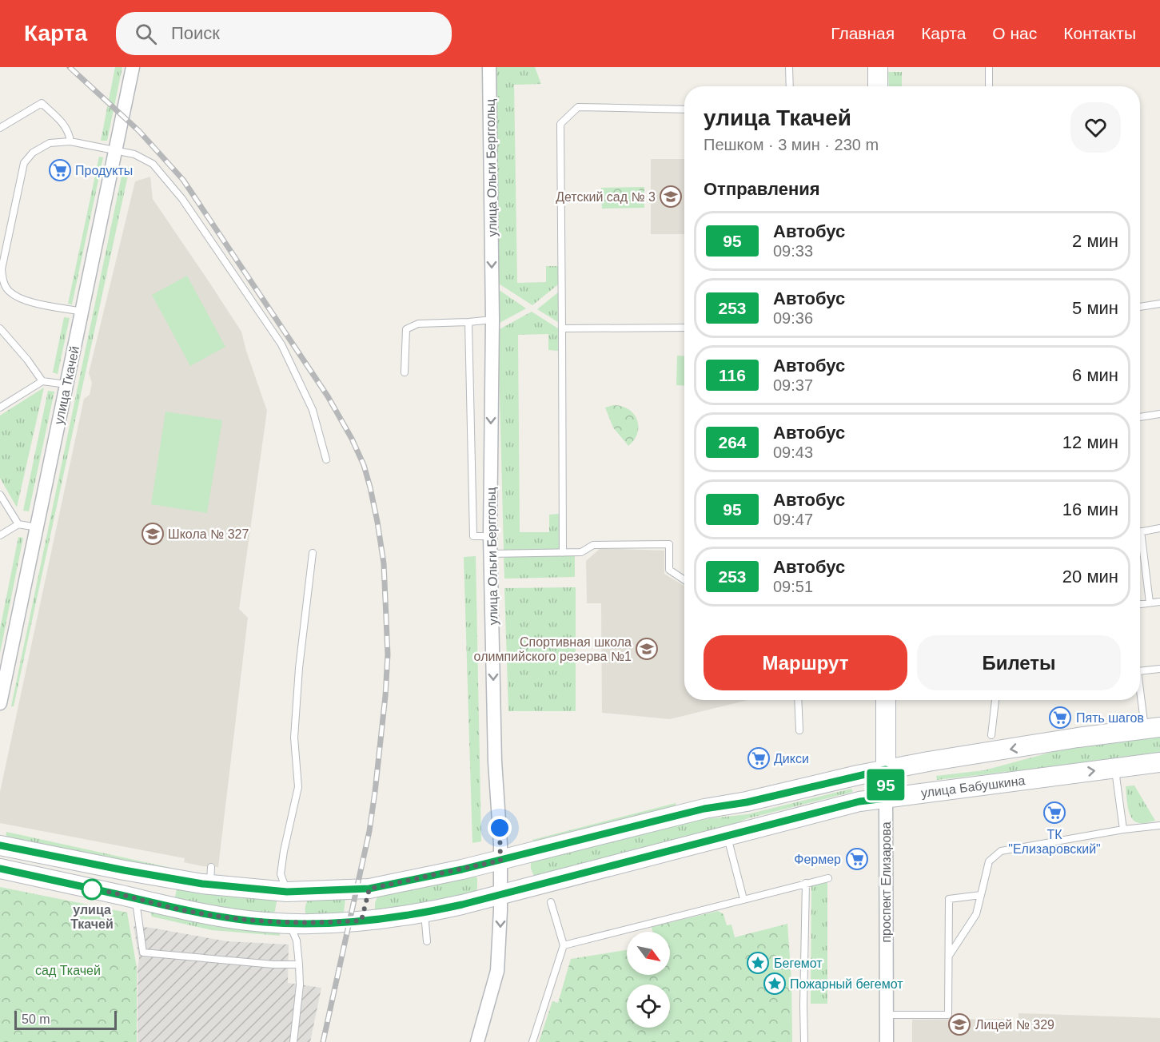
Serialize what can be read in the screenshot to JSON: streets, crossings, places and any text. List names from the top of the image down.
{
  "streets": {
    "street": [
      "улица Ольги Берггольц",
      "улица Ткачей",
      "улица Бабушкина",
      "проспект Елизарова"
    ]
  },
  "crossings": [
    ["улица Ольги Берггольц", "улица Бабушкина"],
    ["улица Бабушкина", "проспект Елизарова"]
  ],
  "one_way": ["улица Ольги Берггольц"],
  "parks": ["сад Ткачей"],
  "places": {
    "supermarket": [
      "Продукты",
      "Пять шагов",
      "Дикси",
      "ТК \"Елизаровский\"",
      "Фермер"
    ],
    "school or university": [
      "Детский сад № 3",
      "Школа № 327",
      "Спортивная школа олимпийского резерва №1",
      "Лицей № 329"
    ],
    "other": ["улица Ткачей"],
    "place": ["Бегемот", "Пожарный бегемот"]
  },
  "lines": ["bus line 95"],
  "scale_bar": "50 m",
  "north": "bottom right",
  "page": {
    "header": "Карта",
    "search": "Поиск",
    "nav": [
      "Главная",
      "Карта",
      "О нас",
      "Контакты"
    ],
    "on_map": "95",
    "heading": [
      ["улица Ткачей", "Пешком · 3 мин · 230 m"],
      "Отправления"
    ],
    "list": [
      {
        "mark": "95",
        "name": "Автобус",
        "note": "09:33",
        "value": "2 мин"
      },
      {
        "mark": "253",
        "name": "Автобус",
        "note": "09:36",
        "value": "5 мин"
      },
      {
        "mark": "116",
        "name": "Автобус",
        "note": "09:37",
        "value": "6 мин"
      },
      {
        "mark": "264",
        "name": "Автобус",
        "note": "09:43",
        "value": "12 мин"
      },
      {
        "mark": "95",
        "name": "Автобус",
        "note": "09:47",
        "value": "16 мин"
      },
      {
        "mark": "253",
        "name": "Автобус",
        "note": "09:51",
        "value": "20 мин"
      }
    ],
    "buttons": ["Маршрут", "Билеты"],
    "scale": "50 m"
  }
}
